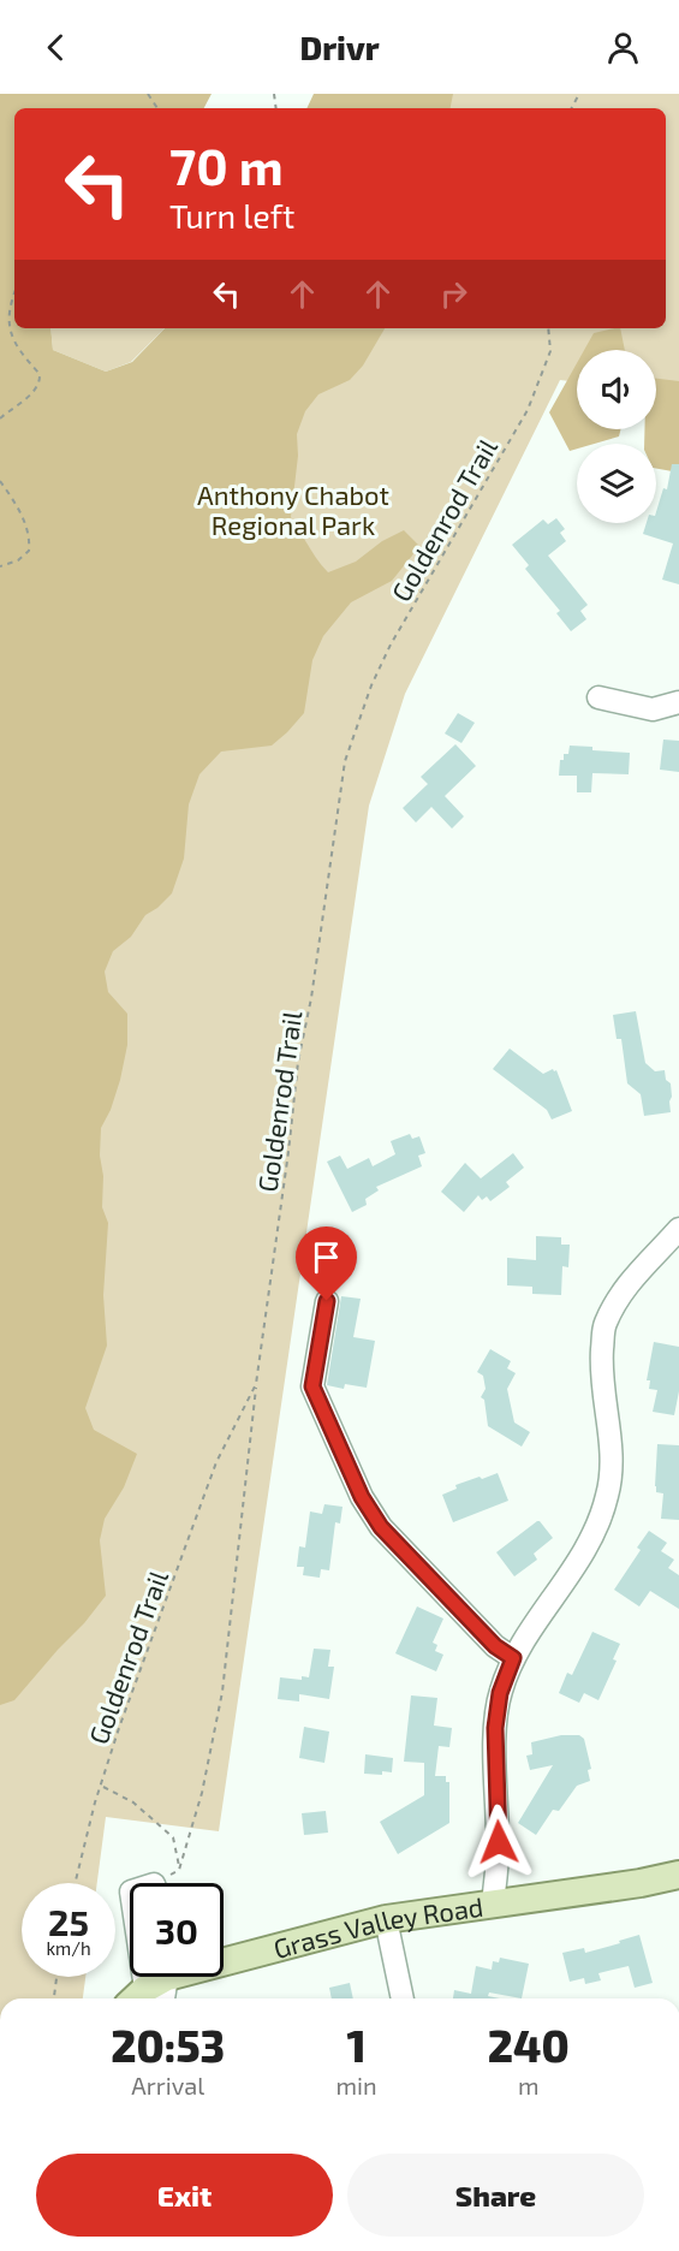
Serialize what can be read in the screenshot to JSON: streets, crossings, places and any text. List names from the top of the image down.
{
  "streets": {
    "main road": ["Grass Valley Road"],
    "path": ["Goldenrod Trail"]
  },
  "parks": ["Anthony Chabot Regional Park"],
  "page": {
    "header": "Drivr",
    "turn": ["70 m", "Turn left"],
    "speed": "25 km/h",
    "limit": "30",
    "eta": [
      "20:53",
      "Arrival",
      "1",
      "min",
      "240",
      "m"
    ],
    "buttons": ["Exit", "Share"]
  }
}
